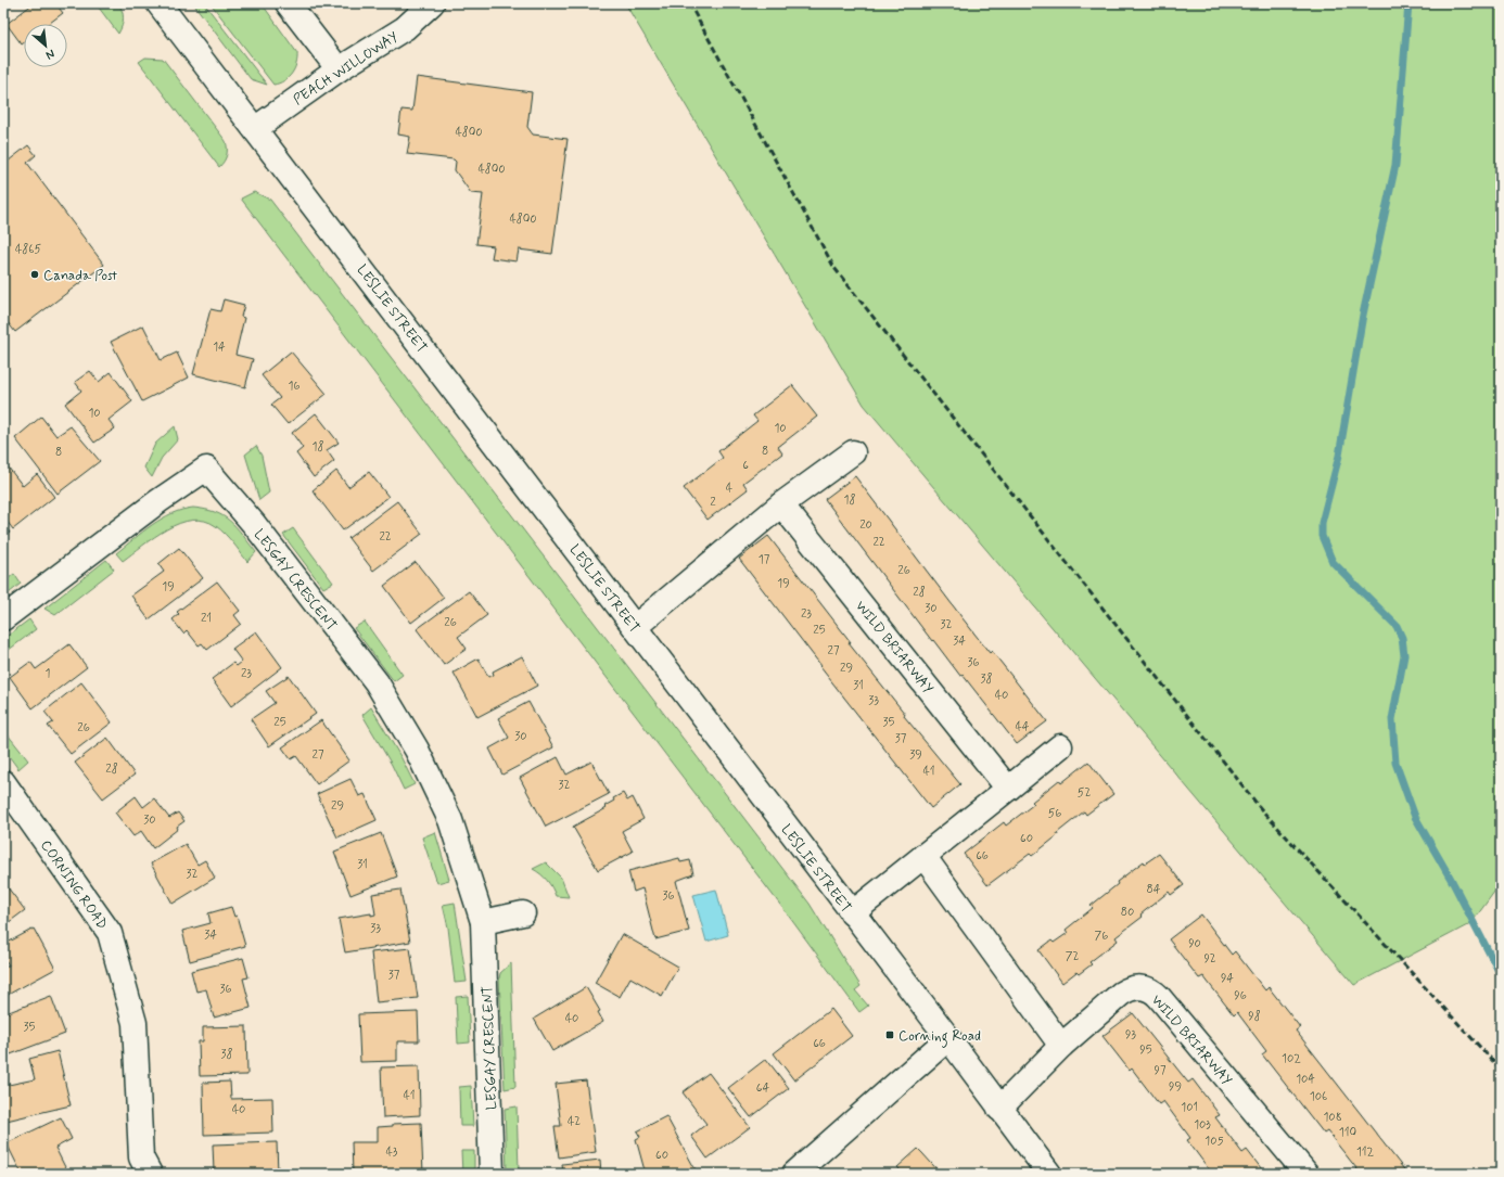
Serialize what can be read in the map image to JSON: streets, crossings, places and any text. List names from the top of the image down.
{
  "streets": {
    "street": [
      "PEACH WILLOWAY",
      "LESLIE STREET",
      "LESGAY CRESCENT",
      "WILD BRIARWAY",
      "CORNING ROAD"
    ]
  },
  "crossings": [
    ["PEACH WILLOWAY", "LESLIE STREET"],
    ["LESLIE STREET", "WILD BRIARWAY"]
  ],
  "places": {
    "other": ["Canada Post"],
    "transit": ["Corning Road"]
  },
  "house_numbers": [
    "4800",
    "4800",
    "4800",
    "4865",
    "14",
    "16",
    "10",
    "10",
    "18",
    "8",
    "8",
    "6",
    "4",
    "18",
    "2",
    "20",
    "22",
    "22",
    "17",
    "26",
    "19",
    "19",
    "28",
    "30",
    "23",
    "21",
    "26",
    "32",
    "25",
    "34",
    "27",
    "36",
    "29",
    "1",
    "23",
    "38",
    "31",
    "40",
    "33",
    "25",
    "35",
    "44",
    "26",
    "30",
    "37",
    "27",
    "39",
    "28",
    "41",
    "32",
    "52",
    "29",
    "56",
    "30",
    "60",
    "66",
    "31",
    "32",
    "84",
    "36",
    "80",
    "33",
    "34",
    "76",
    "90",
    "72",
    "92",
    "37",
    "94",
    "36",
    "96",
    "98",
    "40",
    "35",
    "93",
    "66",
    "95",
    "38",
    "102",
    "97",
    "104",
    "99",
    "64",
    "41",
    "106",
    "101",
    "40",
    "108",
    "42",
    "103",
    "110",
    "105",
    "43",
    "112",
    "60"
  ],
  "north": "bottom right"
}
